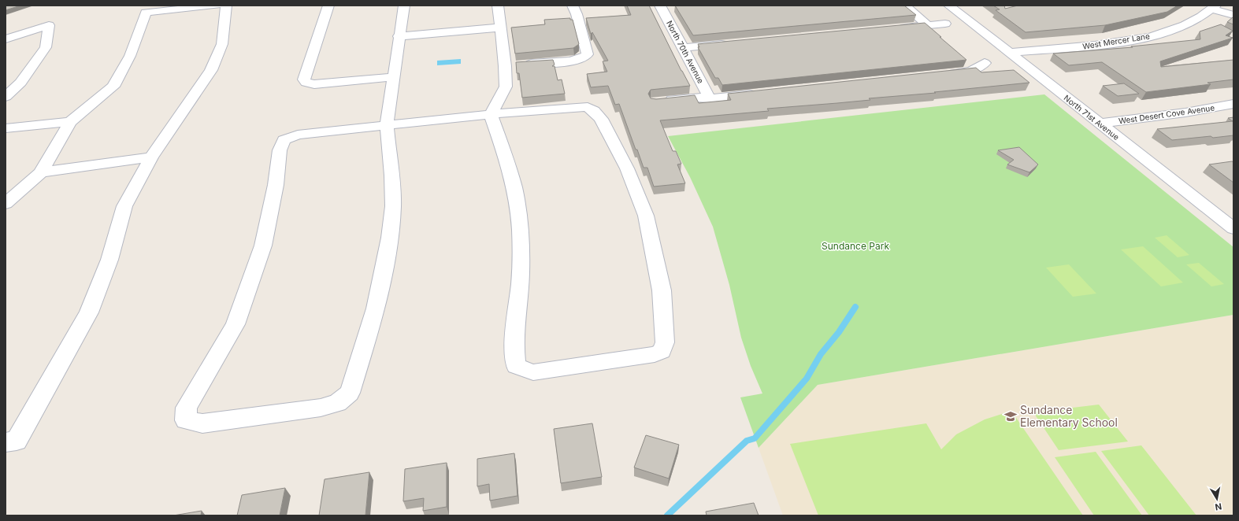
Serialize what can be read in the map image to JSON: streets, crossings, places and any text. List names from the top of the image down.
{
  "streets": {
    "street": [
      "West Mercer Lane",
      "North 70th Avenue",
      "West Desert Cove Avenue",
      "North 71st Avenue"
    ]
  },
  "crossings": [
    ["West Mercer Lane", "North 71st Avenue"],
    ["West Desert Cove Avenue", "North 71st Avenue"]
  ],
  "parks": ["Sundance Park"],
  "places": {
    "school or university": ["Sundance Elementary School"]
  },
  "north": "bottom"
}
